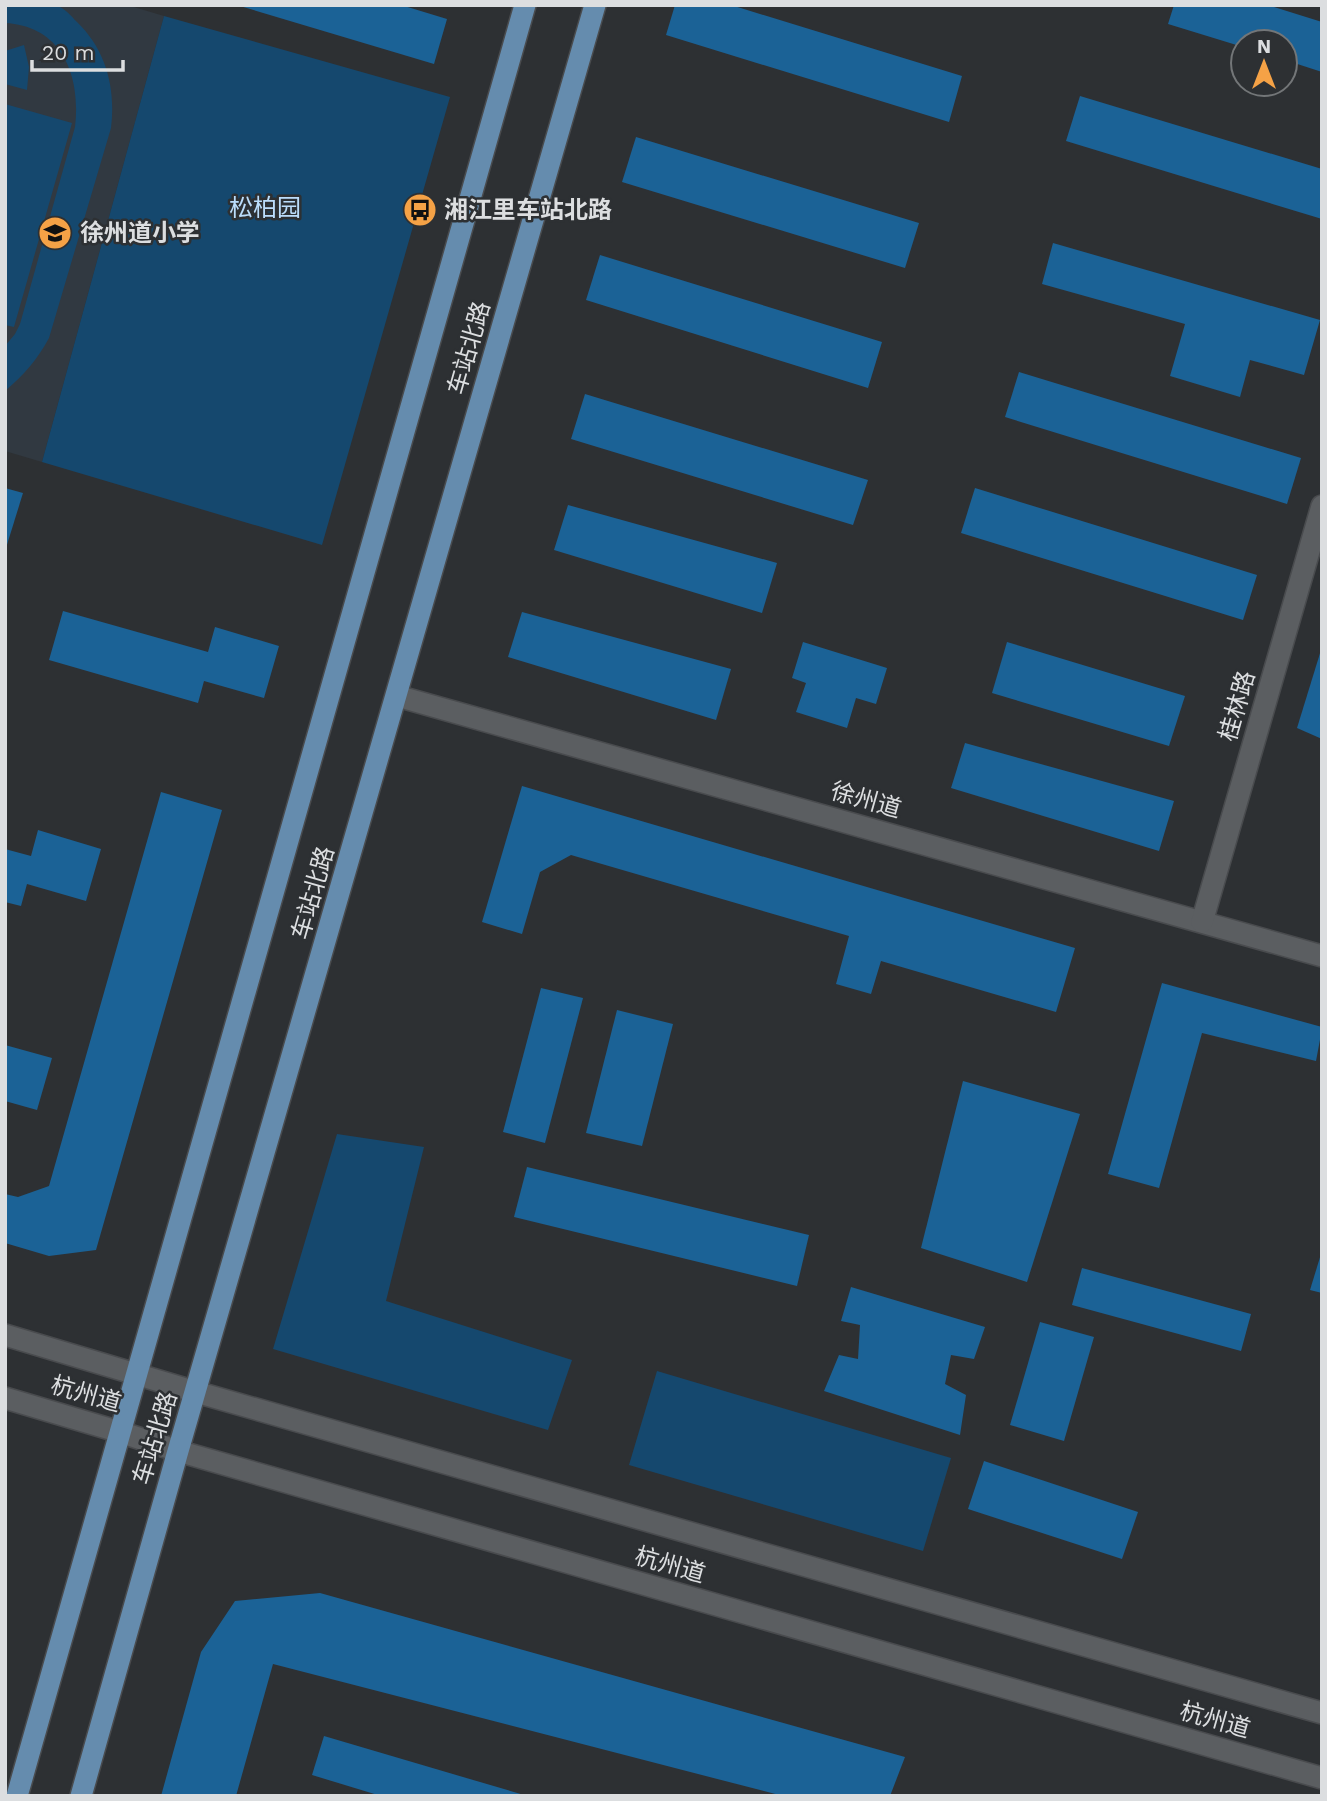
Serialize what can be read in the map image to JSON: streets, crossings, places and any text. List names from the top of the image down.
{
  "streets": {
    "main road": [
      "车站北路",
      "桂林路",
      "徐州道",
      "杭州道"
    ]
  },
  "crossings": [
    ["车站北路", "徐州道"],
    ["车站北路", "杭州道"],
    ["桂林路", "徐州道"]
  ],
  "parks": ["松柏园"],
  "places": {
    "bus stop": ["湘江里车站北路"],
    "school or university": ["徐州道小学"]
  },
  "scale_bar": "20 m",
  "north": "top"
}
